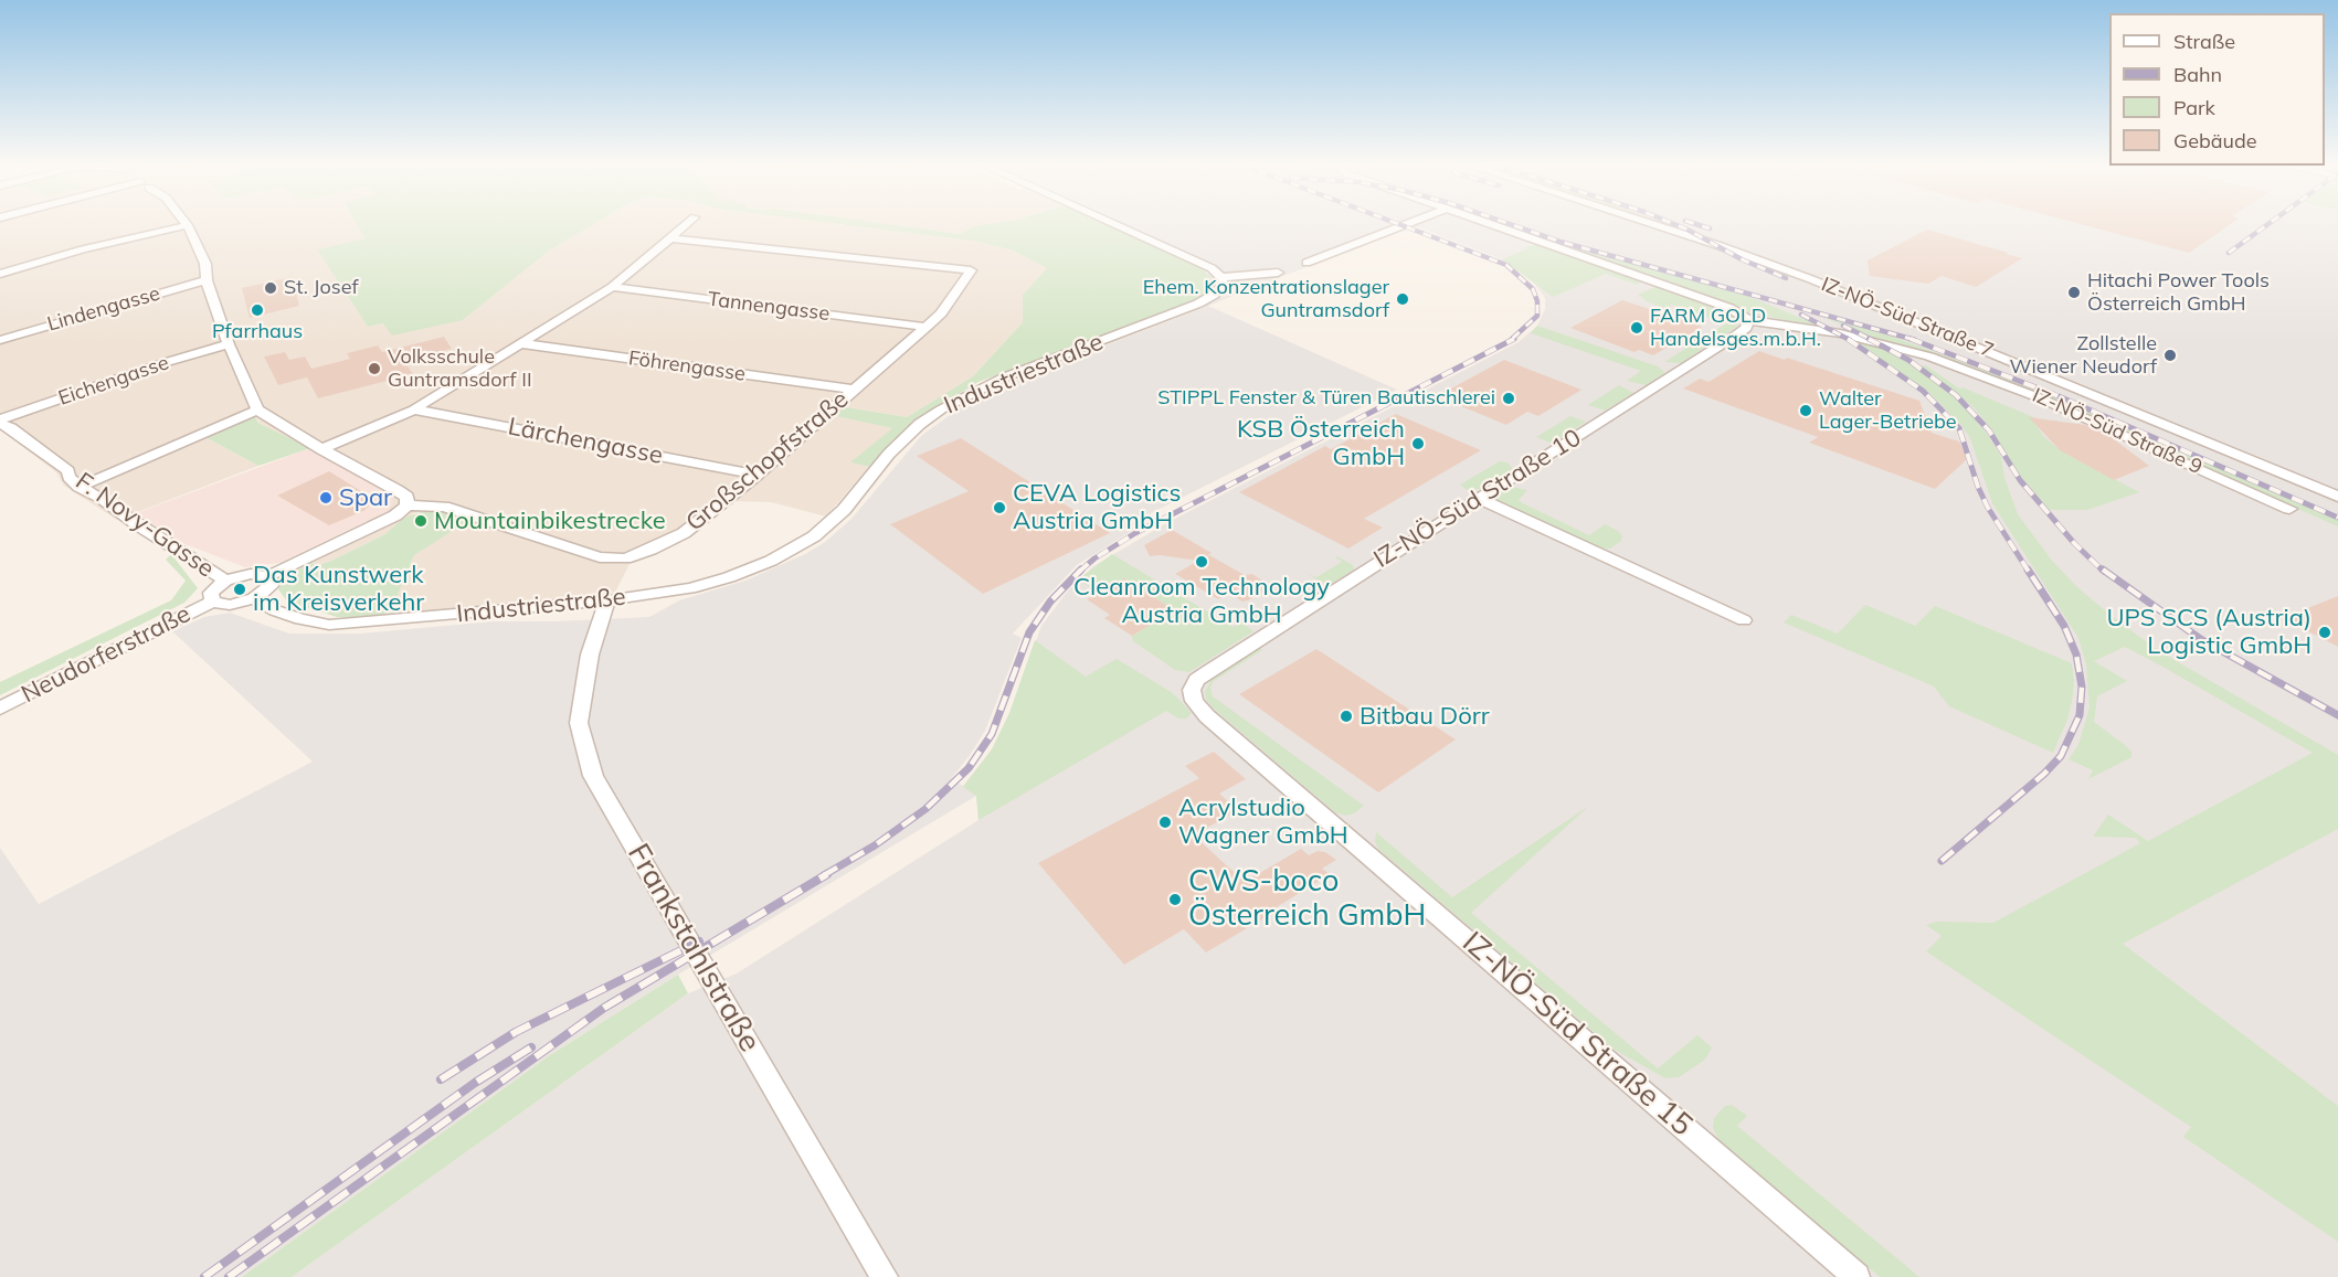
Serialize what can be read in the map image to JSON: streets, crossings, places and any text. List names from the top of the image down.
{
  "streets": {
    "street": [
      "Tannengasse",
      "Lindengasse",
      "IZ-NÖ-Süd Straße 7",
      "Föhrengasse",
      "Industriestraße",
      "Eichengasse",
      "IZ-NÖ-Süd Straße 9",
      "Lärchengasse",
      "Großschopfstraße",
      "IZ-NÖ-Süd Straße 10",
      "F. Novy-Gasse",
      "Neudorferstraße",
      "Frankstahlstraße",
      "IZ-NÖ-Süd Straße 15"
    ]
  },
  "crossings": [
    ["Tannengasse", "Großschopfstraße"],
    ["Föhrengasse", "Großschopfstraße"],
    ["Industriestraße", "Frankstahlstraße"],
    ["IZ-NÖ-Süd Straße 9", "IZ-NÖ-Süd Straße 10"],
    ["Lärchengasse", "Großschopfstraße"],
    ["IZ-NÖ-Süd Straße 10", "IZ-NÖ-Süd Straße 15"]
  ],
  "places": [
    "St. Josef",
    "Hitachi Power Tools Österreich GmbH",
    "Ehem. Konzentrationslager Guntramsdorf",
    "Pfarrhaus",
    "FARM GOLD Handelsges.m.b.H.",
    "Zollstelle Wiener Neudorf",
    "Volksschule Guntramsdorf II",
    "STIPPL Fenster & Türen Bautischlerei",
    "Walter Lager-Betriebe",
    "KSB Österreich GmbH",
    "Spar",
    "CEVA Logistics Austria GmbH",
    "Mountainbikestrecke",
    "Cleanroom Technology Austria GmbH",
    "Das Kunstwerk im Kreisverkehr",
    "UPS SCS (Austria) Logistic GmbH",
    "Bitbau Dörr",
    "Acrylstudio Wagner GmbH",
    "CWS-boco Österreich GmbH"
  ],
  "legend": [
    "Straße",
    "Bahn",
    "Park",
    "Gebäude"
  ]
}
